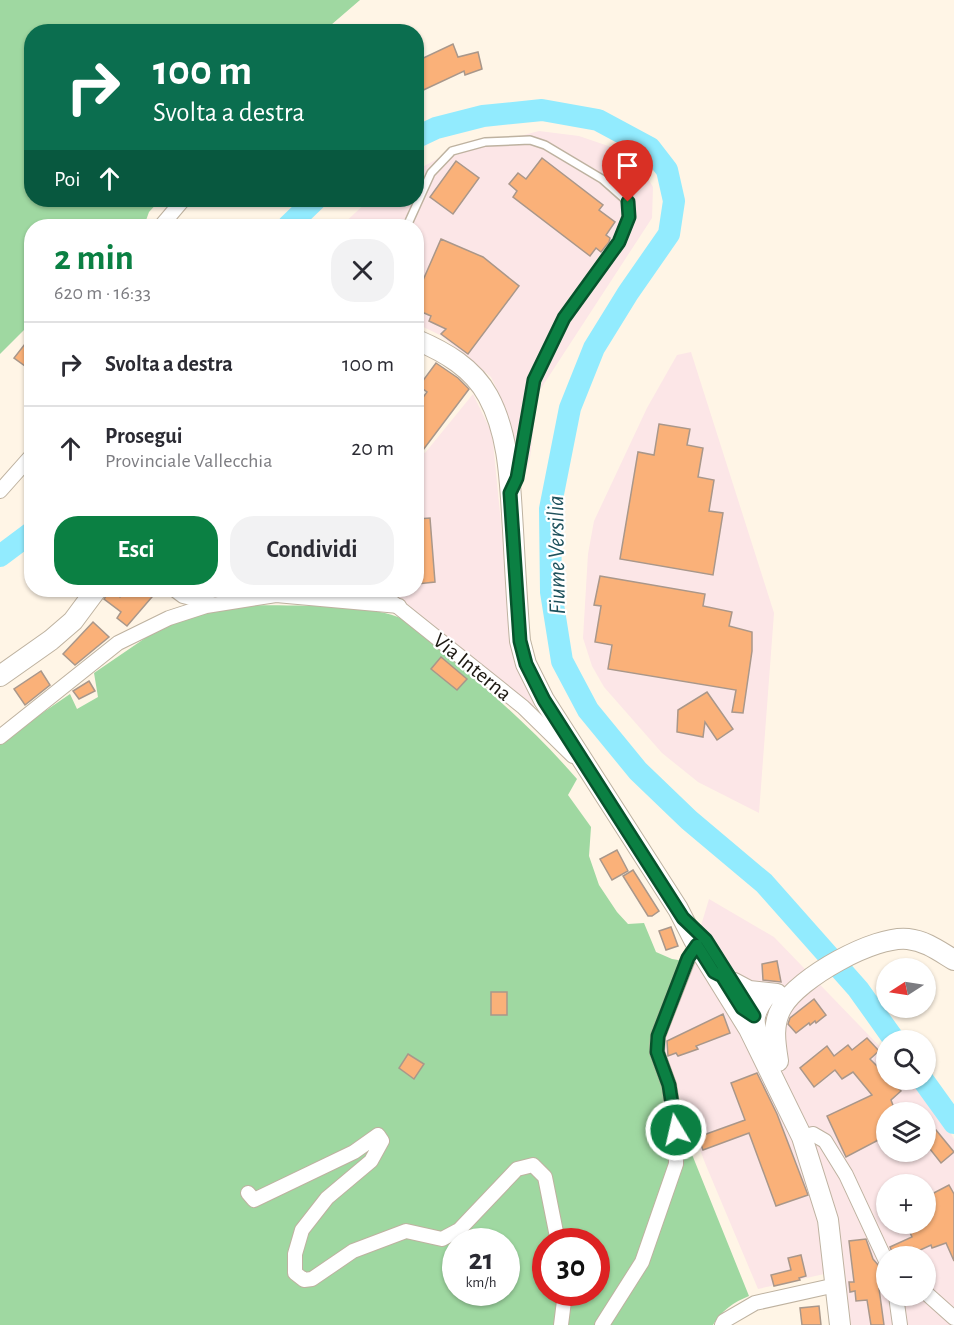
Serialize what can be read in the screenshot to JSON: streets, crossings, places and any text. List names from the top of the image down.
{
  "streets": {
    "street": ["Via Interna"]
  },
  "water": ["Fiume Versilia"],
  "north": "left",
  "page": {
    "turn": ["100 m", "Svolta a destra"],
    "then": "Poi",
    "heading": ["2 min", "620 m · 16:33"],
    "list": [
      {
        "name": "Svolta a destra",
        "value": "100 m"
      },
      {
        "name": "Prosegui",
        "note": "Provinciale Vallecchia",
        "value": "20 m"
      }
    ],
    "buttons": ["Esci", "Condividi"],
    "map_buttons": ["+", "−"],
    "speed": "21 km/h",
    "limit": "30"
  }
}
